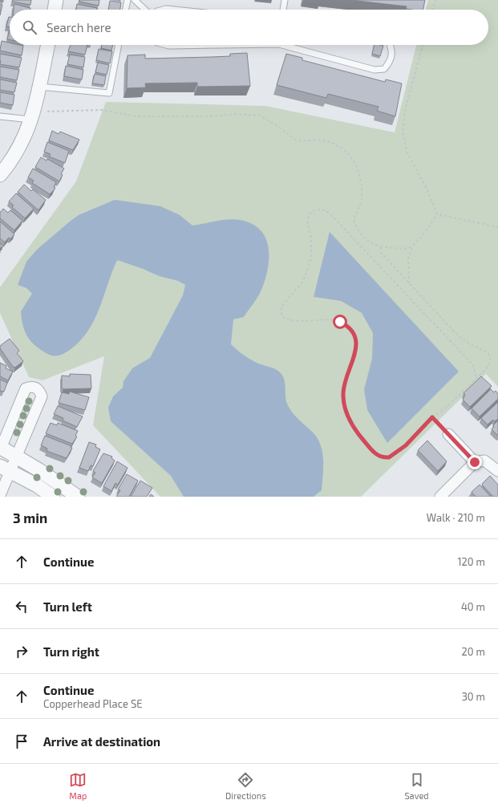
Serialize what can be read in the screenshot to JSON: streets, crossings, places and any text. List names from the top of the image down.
{
  "page": {
    "search": "Search here",
    "heading": ["3 min", "Walk · 210 m"],
    "list": [
      ["Continue", "120 m"],
      ["Turn left", "40 m"],
      ["Turn right", "20 m"],
      ["Continue", "Copperhead Place SE", "30 m"],
      "Arrive at destination"
    ],
    "nav": ["Map", "Directions", "Saved"]
  }
}
